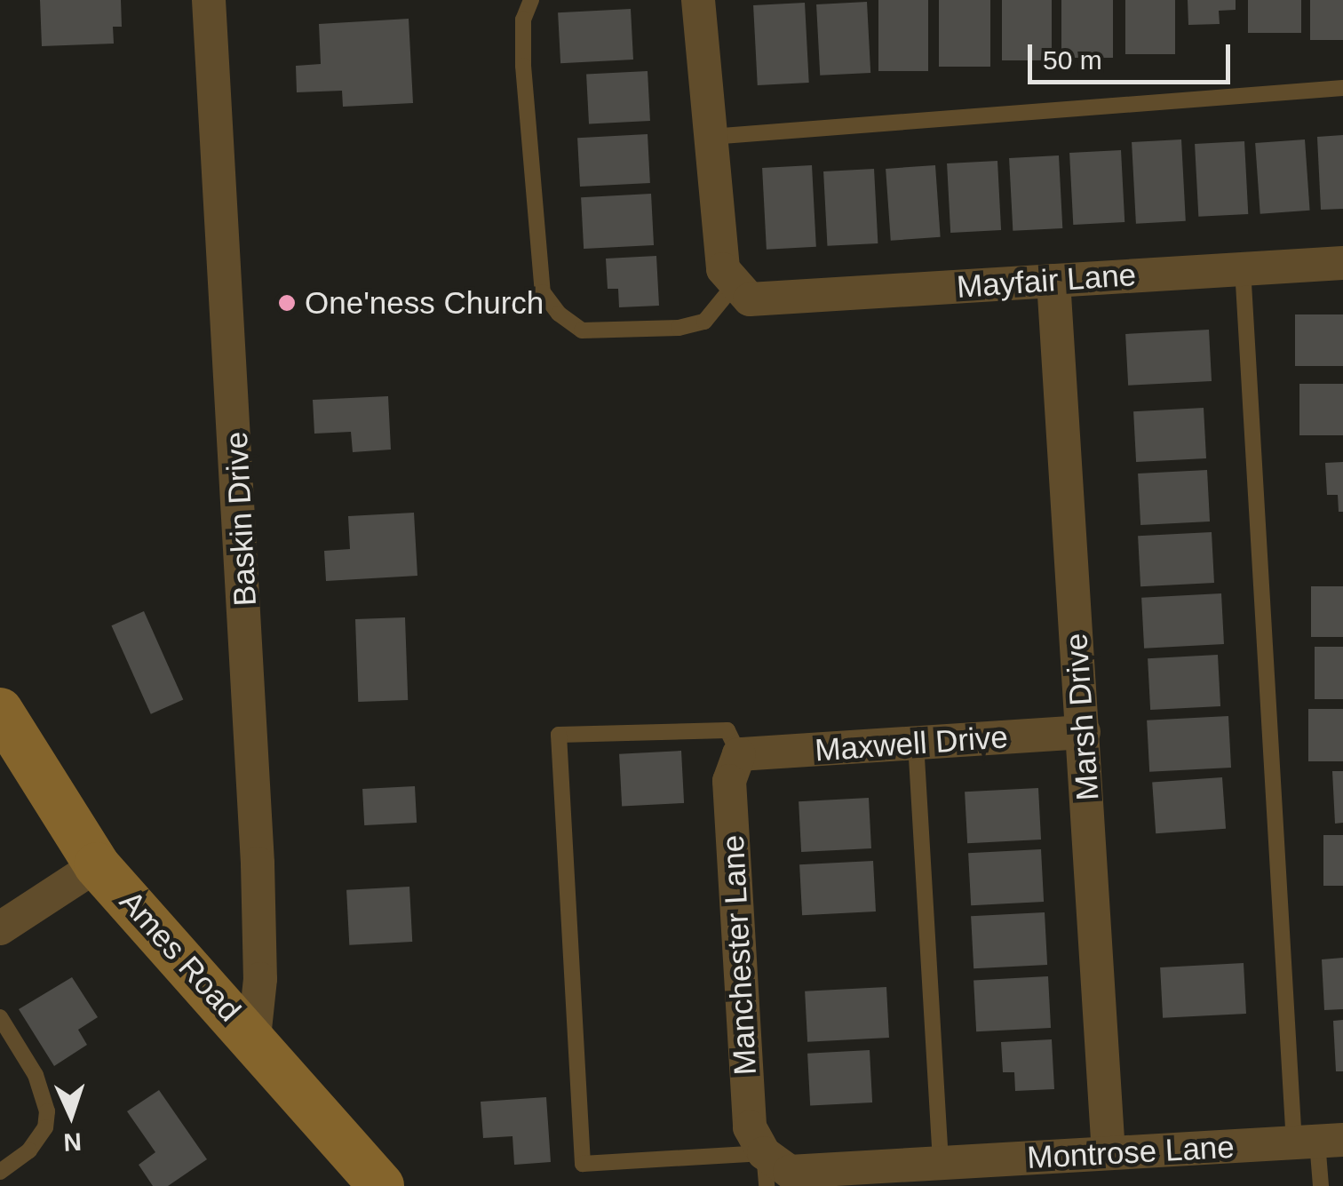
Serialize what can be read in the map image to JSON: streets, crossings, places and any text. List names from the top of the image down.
{
  "streets": {
    "street": [
      "Mayfair Lane",
      "Baskin Drive",
      "Marsh Drive",
      "Maxwell Drive",
      "Manchester Lane",
      "Ames Road",
      "Montrose Lane"
    ]
  },
  "crossings": [
    ["Mayfair Lane", "Marsh Drive"],
    ["Baskin Drive", "Ames Road"],
    ["Marsh Drive", "Maxwell Drive"],
    ["Marsh Drive", "Montrose Lane"],
    ["Maxwell Drive", "Manchester Lane"],
    ["Manchester Lane", "Montrose Lane"]
  ],
  "places": ["One'ness Church"],
  "scale_bar": "50 m",
  "north": "bottom"
}
